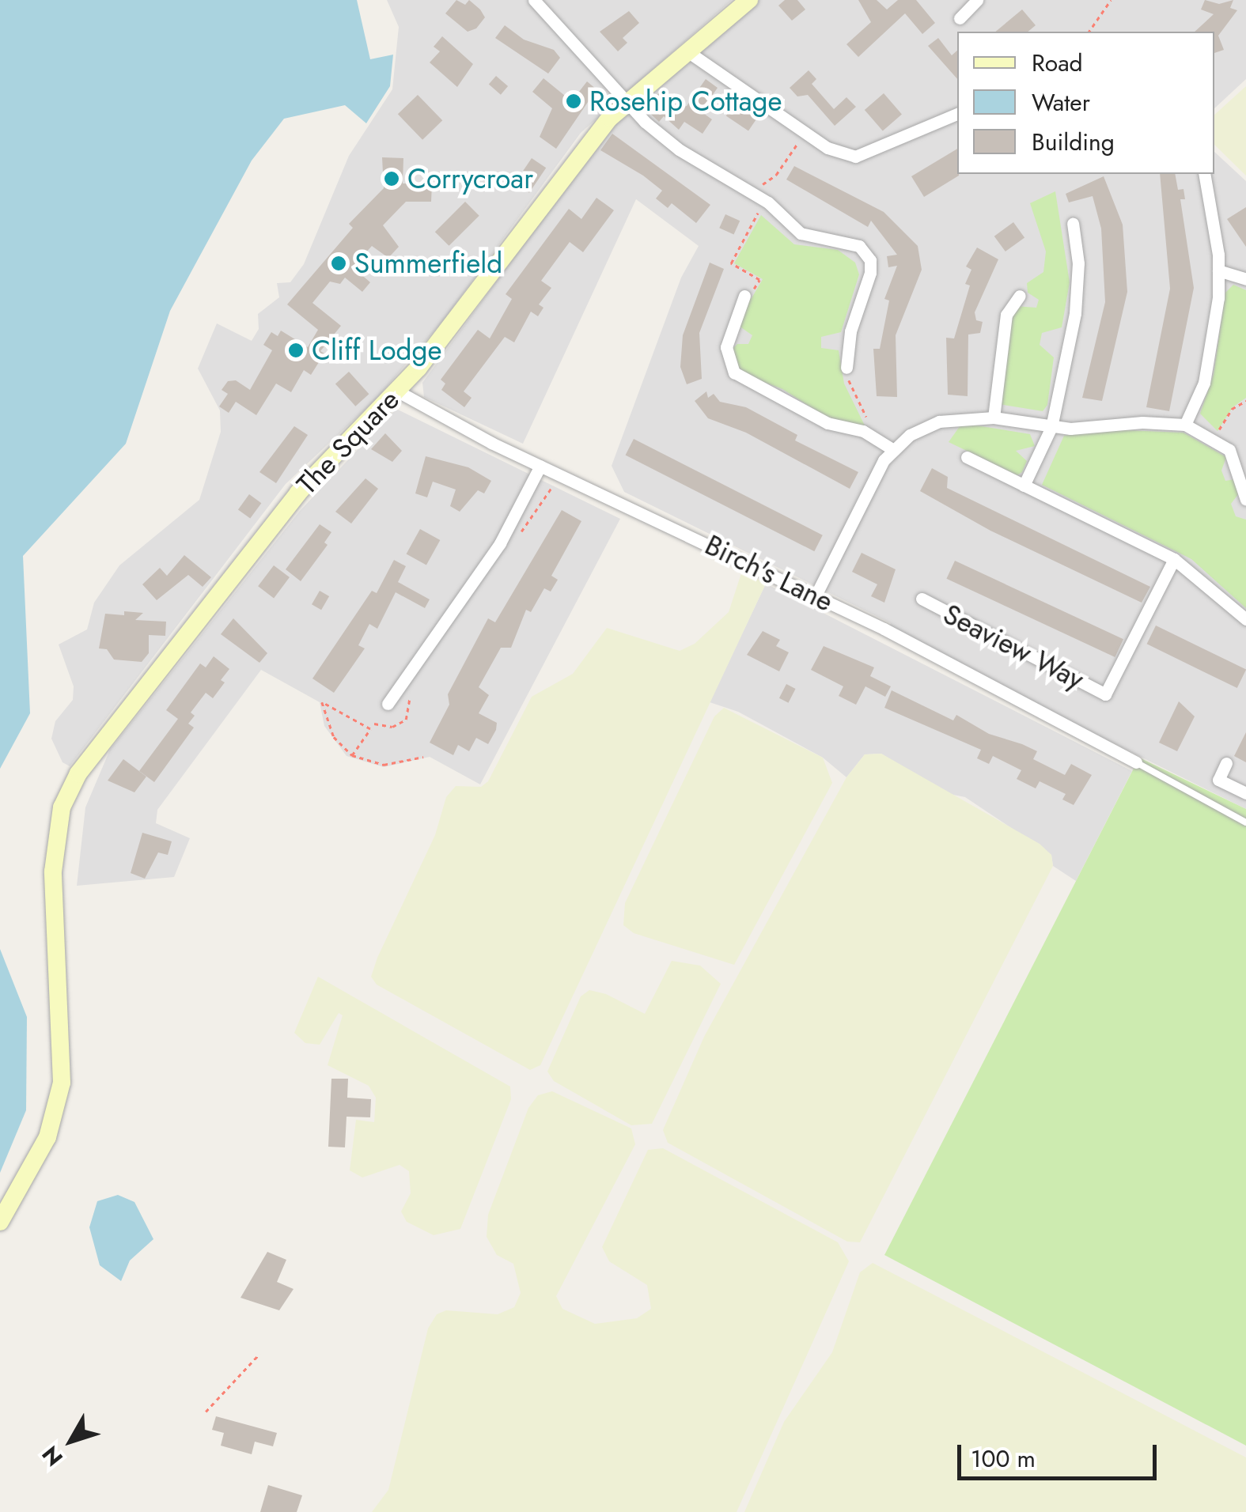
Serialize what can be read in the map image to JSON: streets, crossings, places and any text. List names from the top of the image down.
{
  "streets": {
    "main road": ["The Square"],
    "street": ["Birch's Lane", "Seaview Way"]
  },
  "crossings": [
    ["The Square", "Birch's Lane"]
  ],
  "places": [
    "Rosehip Cottage",
    "Corrycroar",
    "Summerfield",
    "Cliff Lodge"
  ],
  "legend": ["Road", "Water", "Building"],
  "scale_bar": "100 m",
  "north": "bottom left"
}
